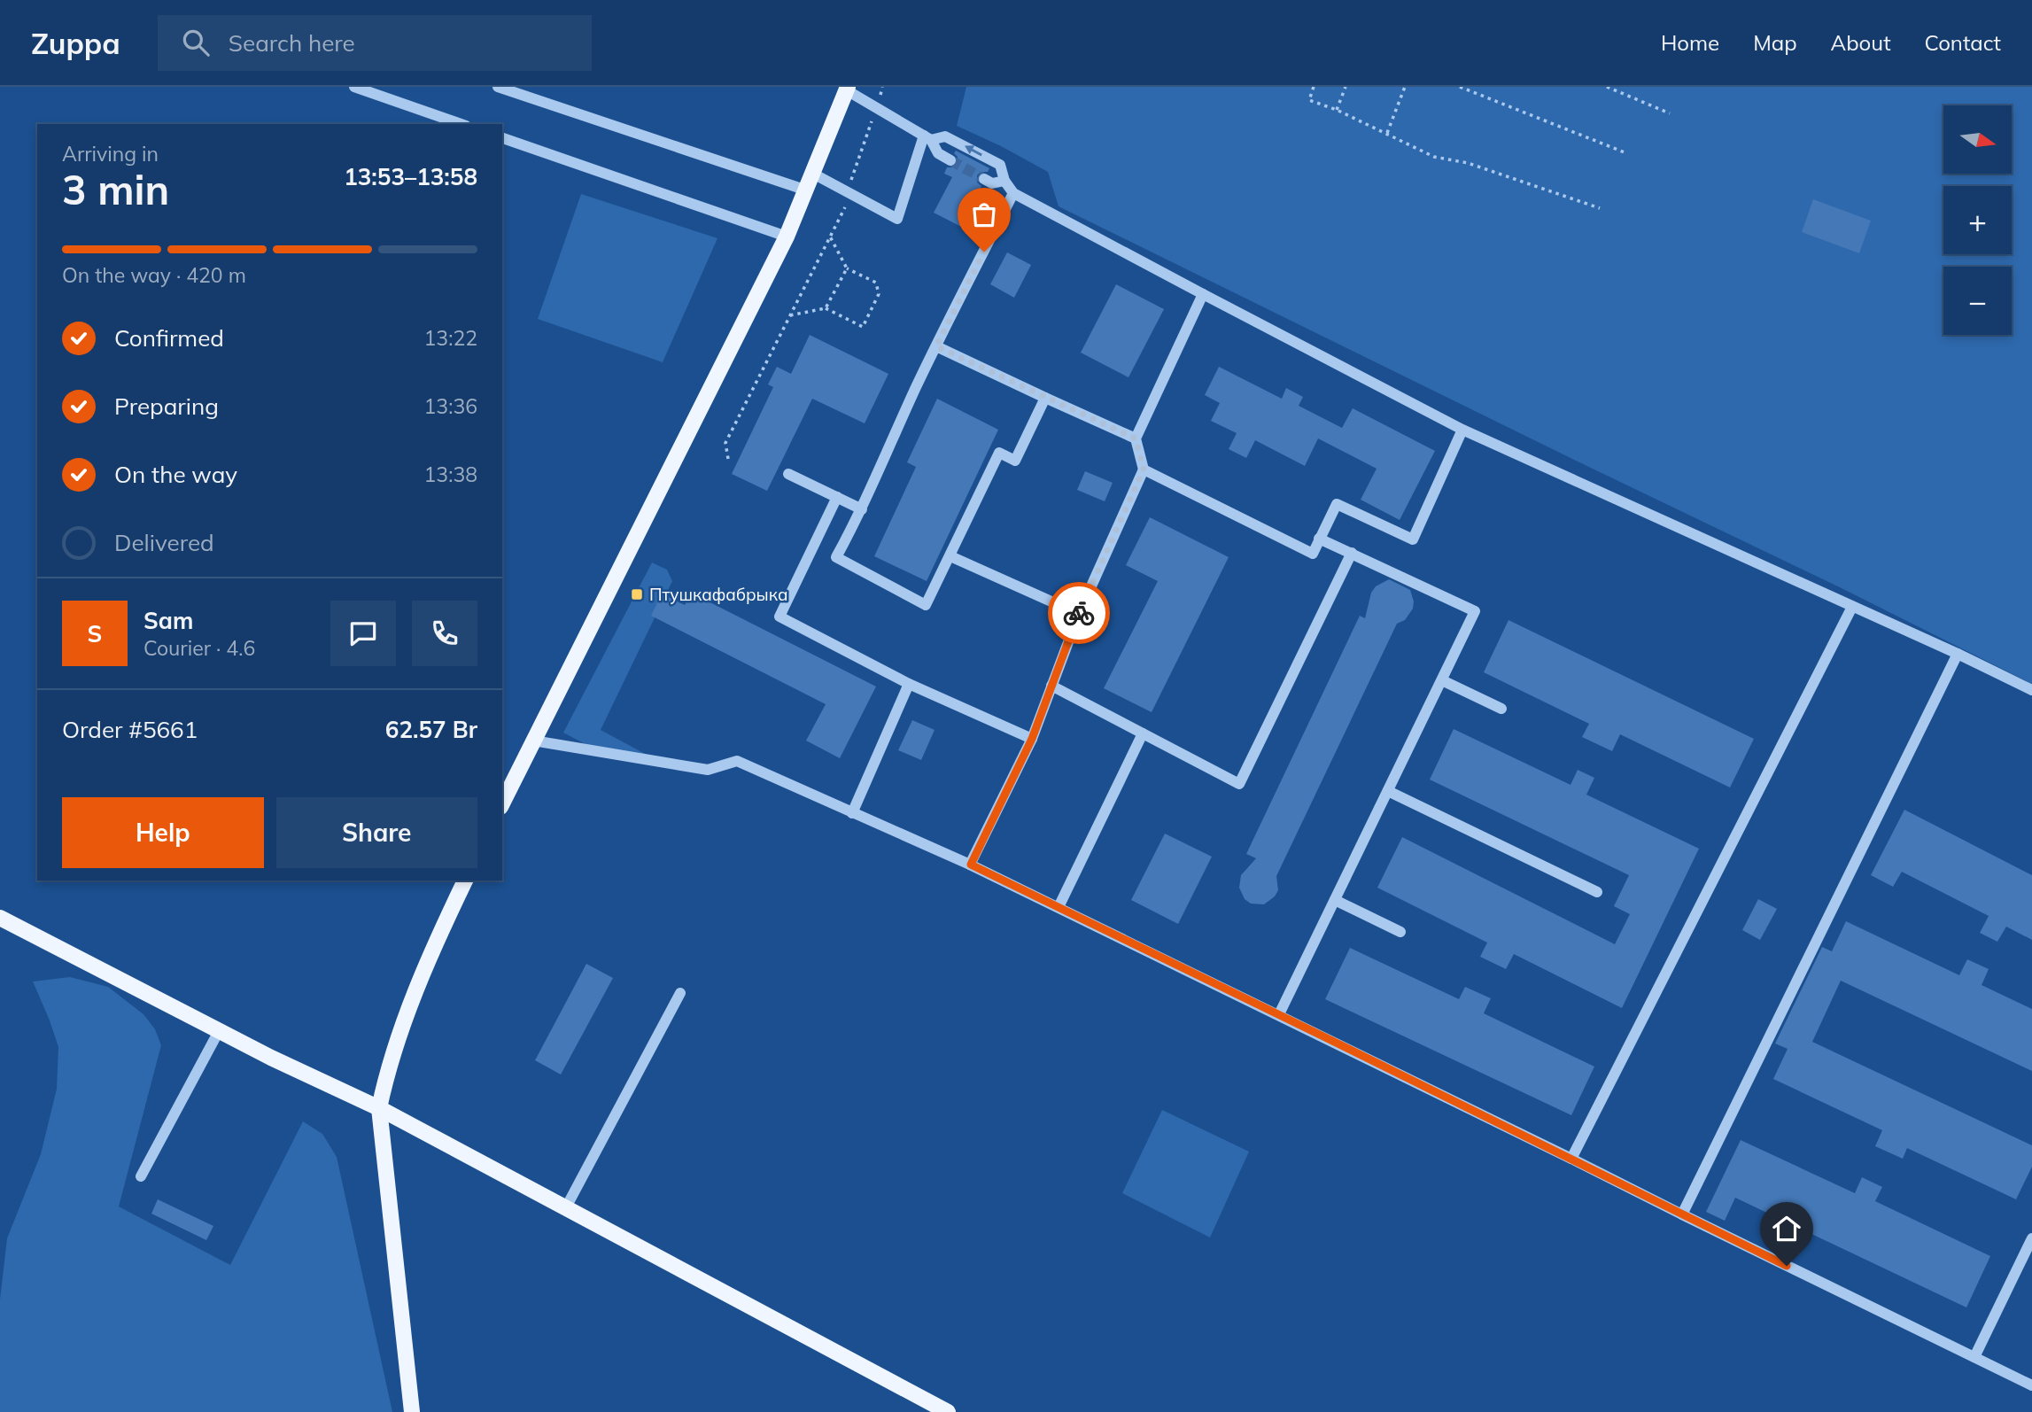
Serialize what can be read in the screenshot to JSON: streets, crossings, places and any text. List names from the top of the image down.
{
  "places": {
    "transit": ["Птушкафабрыка"]
  },
  "north": "right",
  "page": {
    "header": "Zuppa",
    "search": "Search here",
    "nav": [
      "Home",
      "Map",
      "About",
      "Contact"
    ],
    "map_buttons": ["+", "−"],
    "heading": ["3 min", "Arriving in", "13:53–13:58"],
    "panel": [
      "Sam",
      "Courier · 4.6",
      "Order #5661",
      "62.57 Br"
    ],
    "bar": "On the way · 420 m",
    "list": [
      ["Confirmed", "13:22"],
      ["Preparing", "13:36"],
      ["On the way", "13:38"],
      "Delivered"
    ],
    "round": "S",
    "buttons": ["Help", "Share"]
  }
}
